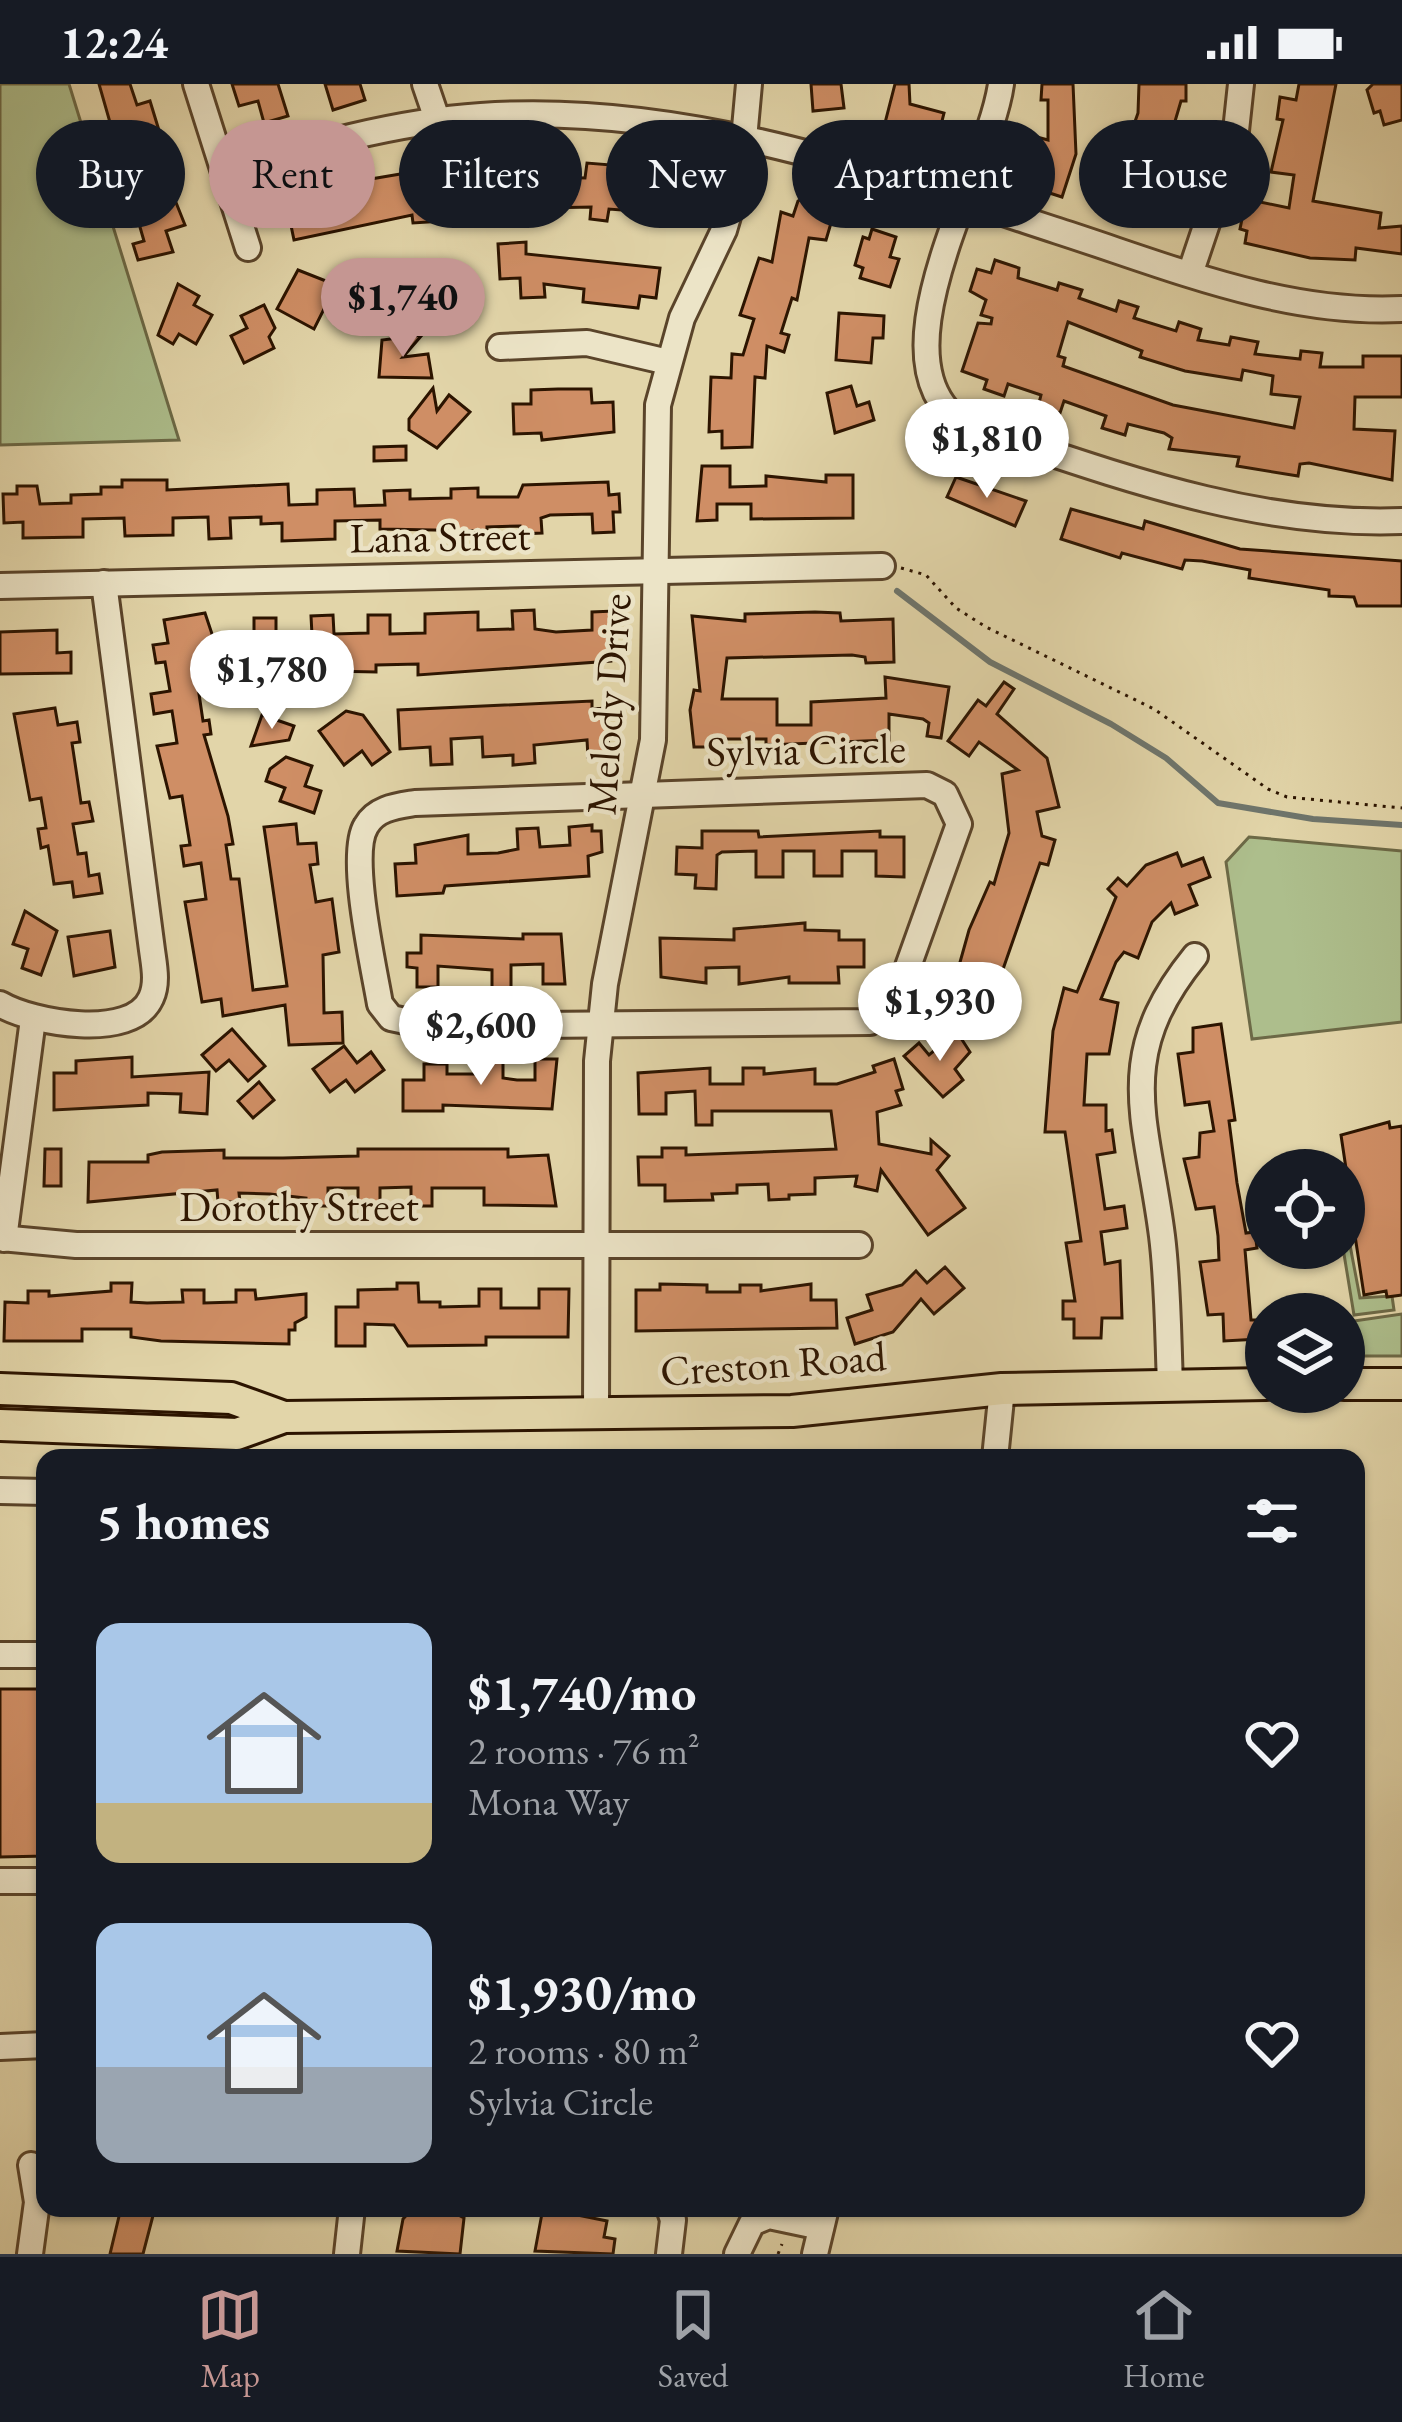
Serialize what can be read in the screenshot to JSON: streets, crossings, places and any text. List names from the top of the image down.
{
  "streets": {
    "main road": ["Creston Road"],
    "street": [
      "Lana Street",
      "Melody Drive",
      "Sylvia Circle",
      "Dorothy Street"
    ]
  },
  "crossings": [
    ["Lana Street", "Melody Drive"],
    ["Melody Drive", "Sylvia Circle"],
    ["Melody Drive", "Dorothy Street"],
    ["Melody Drive", "Creston Road"]
  ],
  "page": {
    "status": "12:24",
    "chip": [
      "Buy",
      "Rent",
      "Filters",
      "New",
      "Apartment",
      "House"
    ],
    "price": [
      "$1,740",
      "$1,810",
      "$1,780",
      "$1,930",
      "$2,600"
    ],
    "heading": "5 homes",
    "list": [
      {
        "name": "$1,740/mo",
        "note": "2 rooms · 76 m² · Mona Way"
      },
      {
        "name": "$1,930/mo",
        "note": "2 rooms · 80 m² · Sylvia Circle"
      }
    ],
    "tabs": ["Map", "Saved", "Home"]
  }
}
